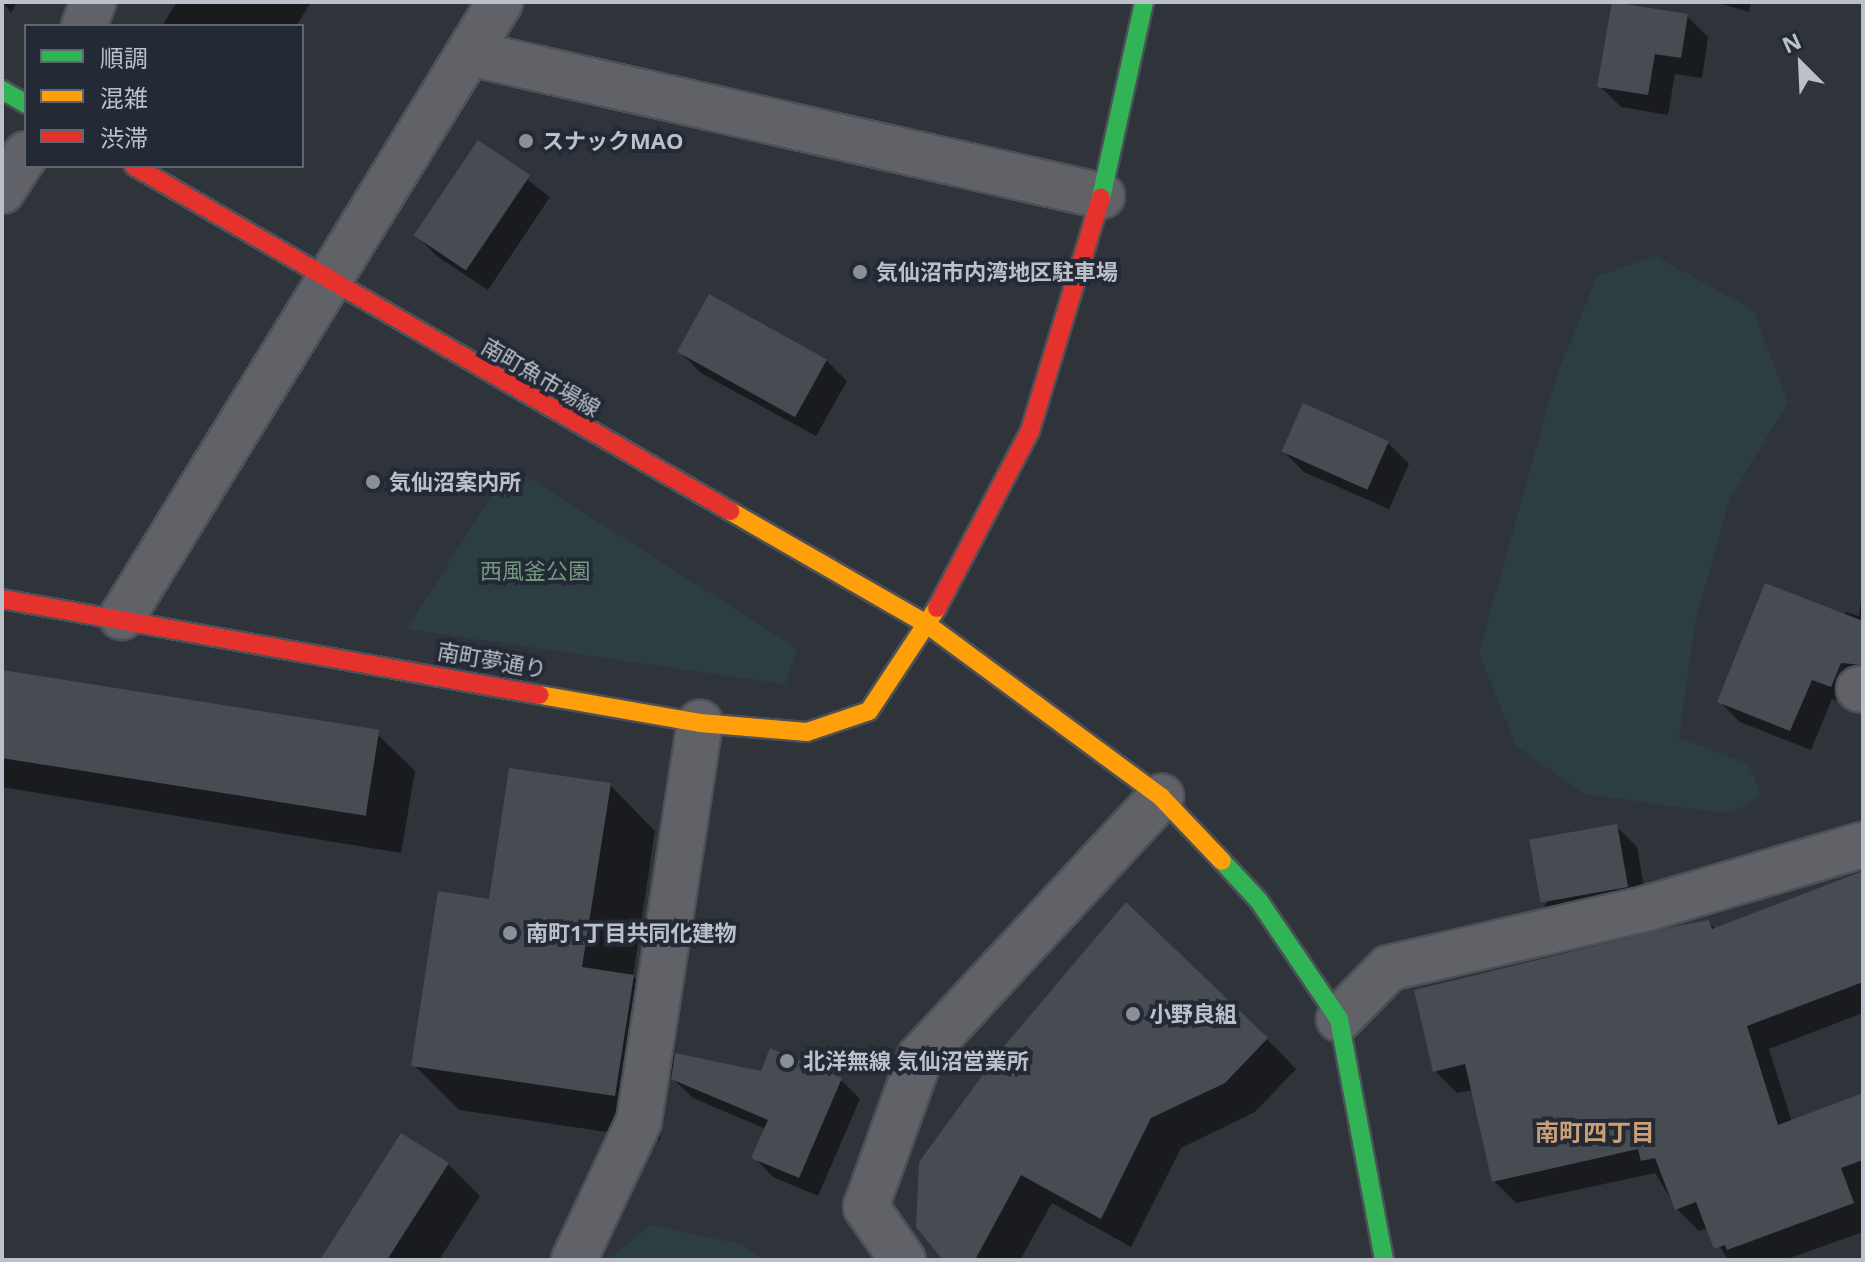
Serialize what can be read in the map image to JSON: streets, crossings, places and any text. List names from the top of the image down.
{
  "streets": {
    "street": ["南町魚市場線", "南町夢通り"]
  },
  "crossings": [
    ["南町魚市場線", "南町夢通り"]
  ],
  "districts": ["南町四丁目"],
  "parks": ["西風釜公園"],
  "places": [
    "スナックMAO",
    "気仙沼市内湾地区駐車場",
    "気仙沼案内所",
    "南町1丁目共同化建物",
    "小野良組",
    "北洋無線 気仙沼営業所"
  ],
  "legend": ["順調", "混雑", "渋滞"],
  "north": "top left"
}
